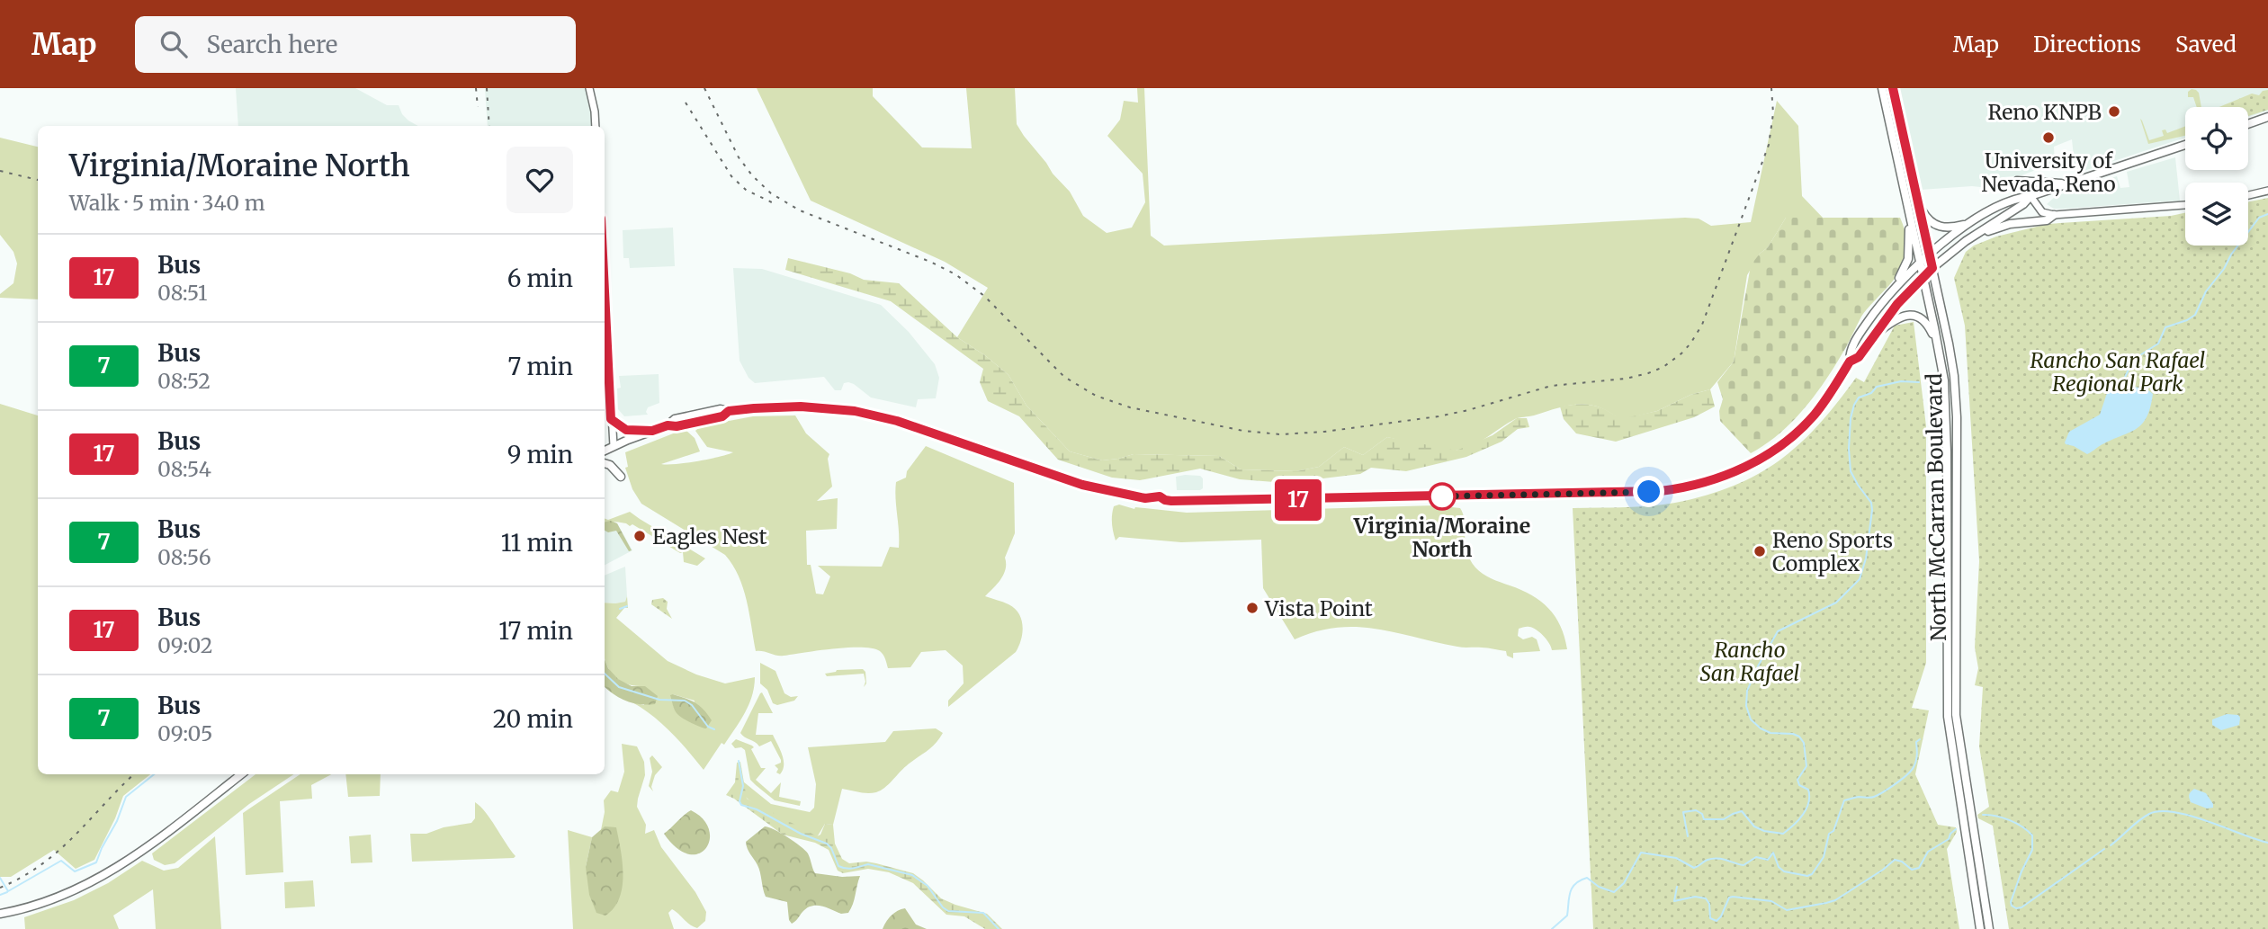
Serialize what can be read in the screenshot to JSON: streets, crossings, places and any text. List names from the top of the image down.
{
  "streets": {
    "main road": ["North McCarran Boulevard"]
  },
  "parks": ["Rancho San Rafael Regional Park", "Rancho San Rafael"],
  "places": [
    "Reno KNPB",
    "University of Nevada, Reno",
    "Virginia/Moraine North",
    "Eagles Nest",
    "Reno Sports Complex",
    "Vista Point"
  ],
  "lines": ["bus line 17"],
  "page": {
    "header": "Map",
    "search": "Search here",
    "nav": ["Map", "Directions", "Saved"],
    "on_map": "17",
    "heading": ["Virginia/Moraine North", "Walk · 5 min · 340 m"],
    "list": [
      {
        "mark": "17",
        "name": "Bus",
        "note": "08:51",
        "value": "6 min"
      },
      {
        "mark": "7",
        "name": "Bus",
        "note": "08:52",
        "value": "7 min"
      },
      {
        "mark": "17",
        "name": "Bus",
        "note": "08:54",
        "value": "9 min"
      },
      {
        "mark": "7",
        "name": "Bus",
        "note": "08:56",
        "value": "11 min"
      },
      {
        "mark": "17",
        "name": "Bus",
        "note": "09:02",
        "value": "17 min"
      },
      {
        "mark": "7",
        "name": "Bus",
        "note": "09:05",
        "value": "20 min"
      }
    ]
  }
}
